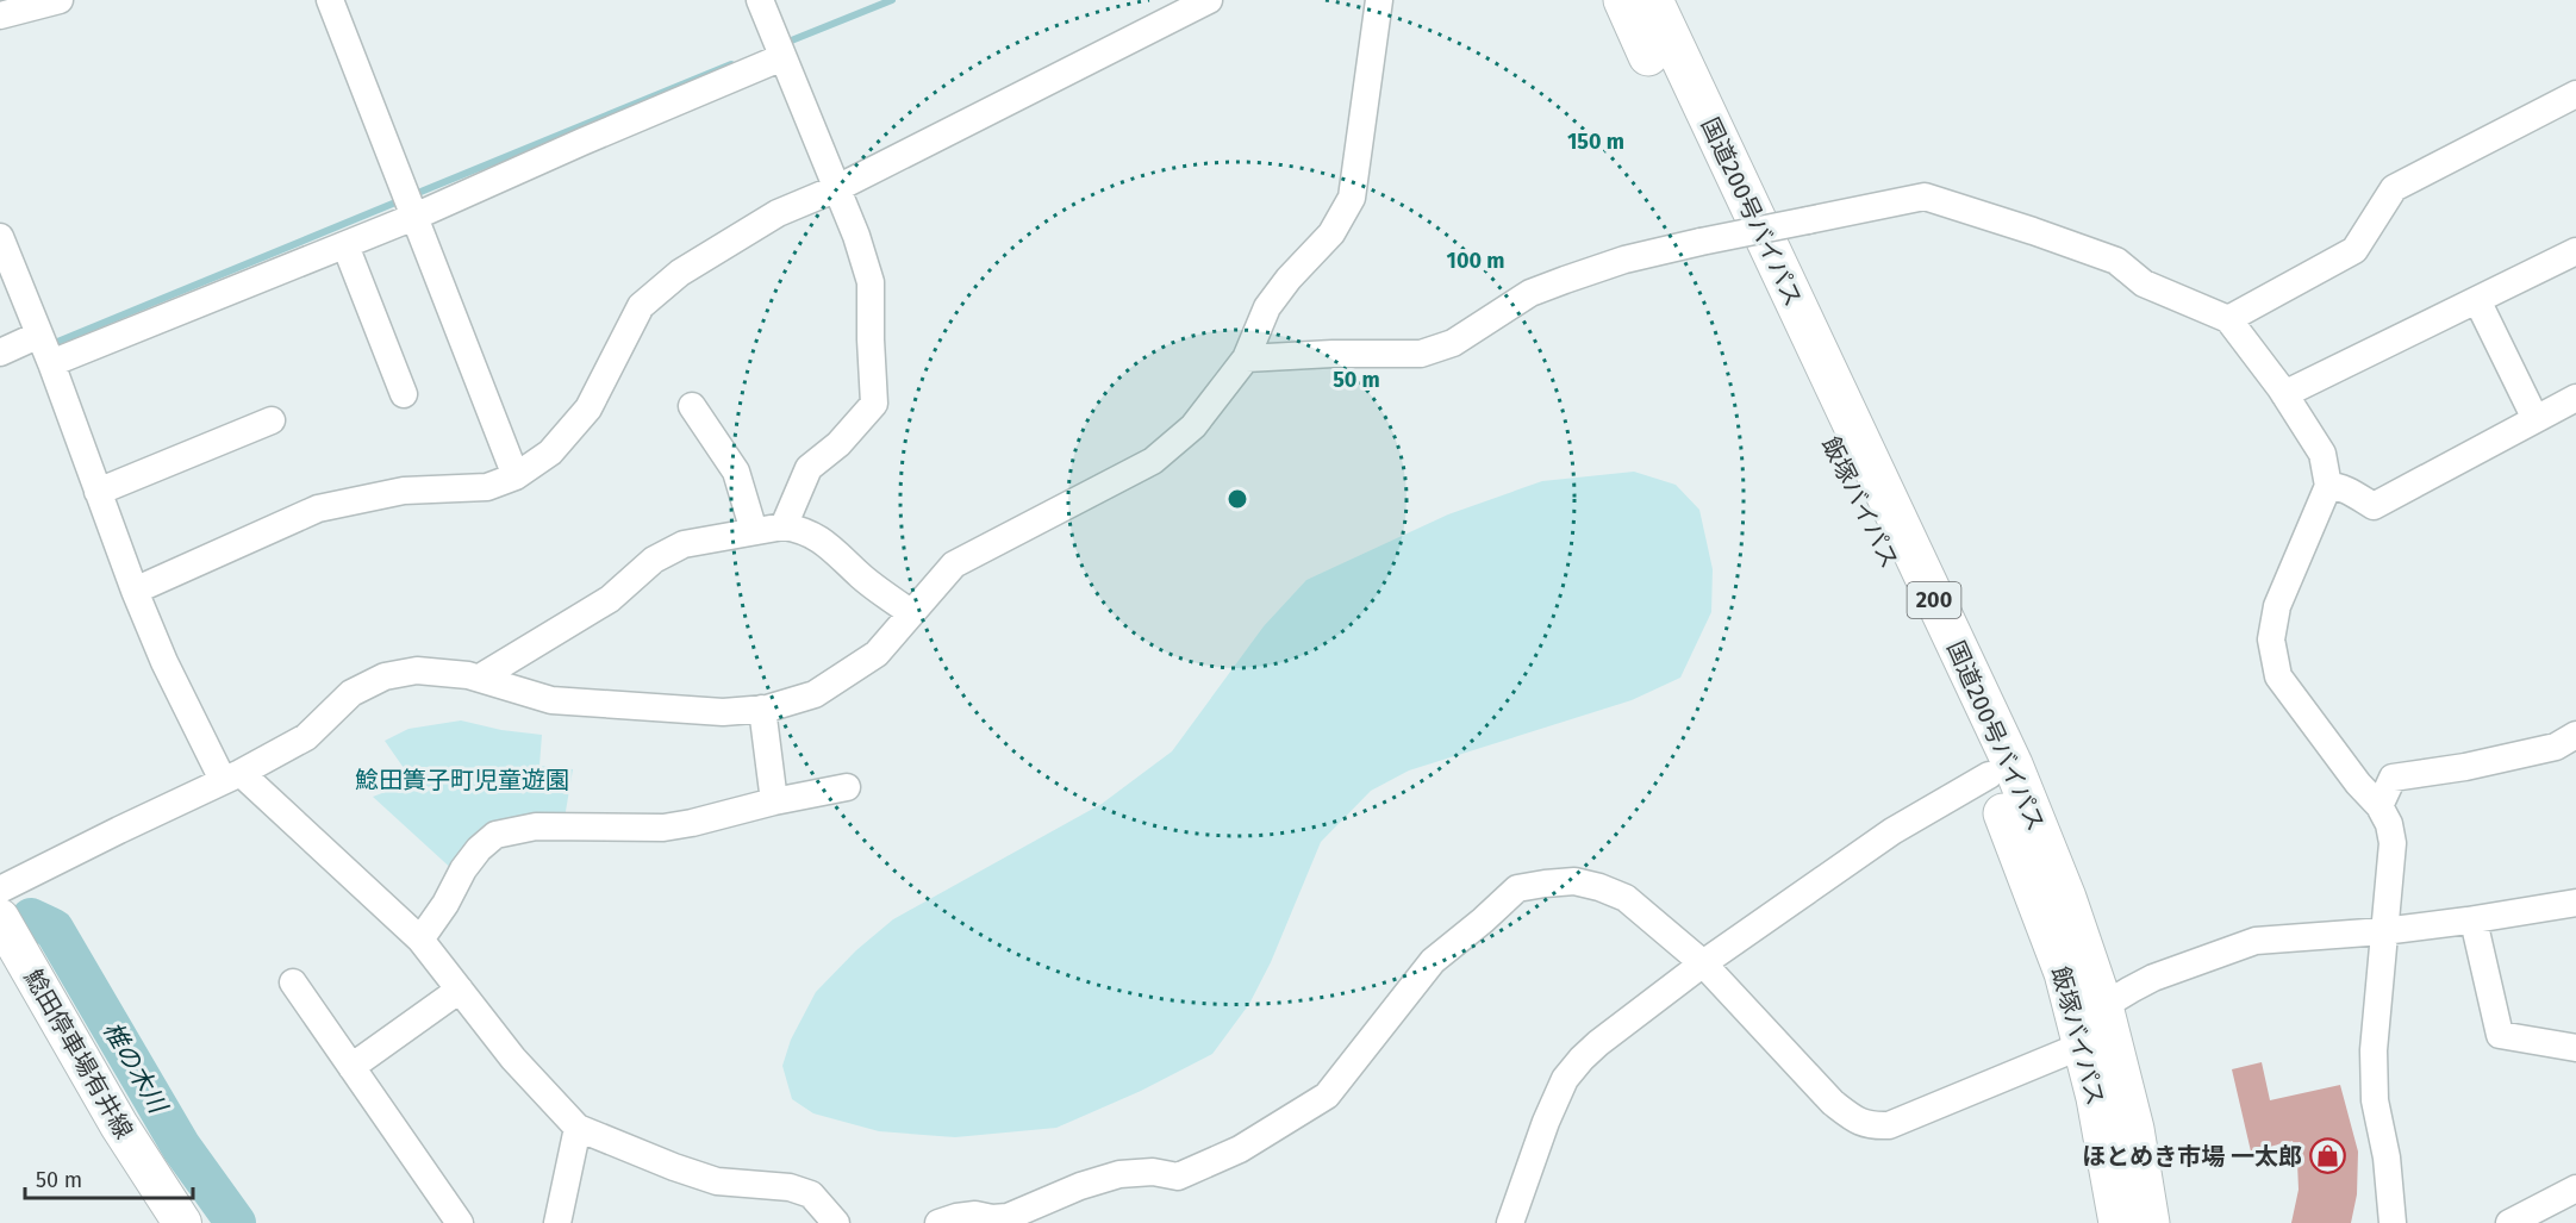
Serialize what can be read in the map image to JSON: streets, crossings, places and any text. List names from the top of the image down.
{
  "streets": {
    "highway": ["国道200号バイパス", "飯塚バイパス", "200"],
    "main road": ["鯰田停車場有井線"]
  },
  "water": ["椎の木川"],
  "parks": ["鯰田簀子町児童遊園"],
  "places": {
    "shop": ["ほとめき市場 一太郎"]
  },
  "scale_bar": "50 m",
  "rings": ["150 m", "100 m", "50 m"]
}
